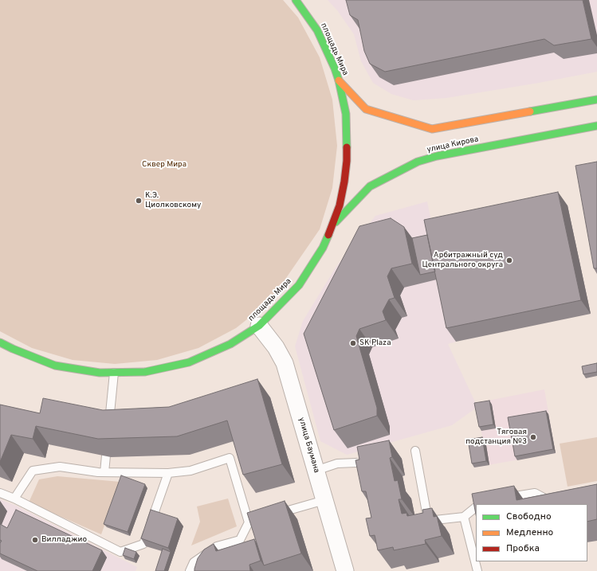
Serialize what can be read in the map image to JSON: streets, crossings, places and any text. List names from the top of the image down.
{
  "streets": {
    "main road": ["площадь Мира", "улица Кирова"],
    "street": ["улица Баумана"]
  },
  "crossings": [
    ["площадь Мира", "улица Кирова"],
    ["площадь Мира", "улица Баумана"]
  ],
  "parks": ["Сквер Мира"],
  "places": [
    "К.Э. Циолковскому",
    "Арбитражный суд Центрального округа",
    "SK Plaza",
    "Тяговая подстанция №3",
    "Вилладжио"
  ],
  "legend": ["Свободно", "Медленно", "Пробка"]
}
